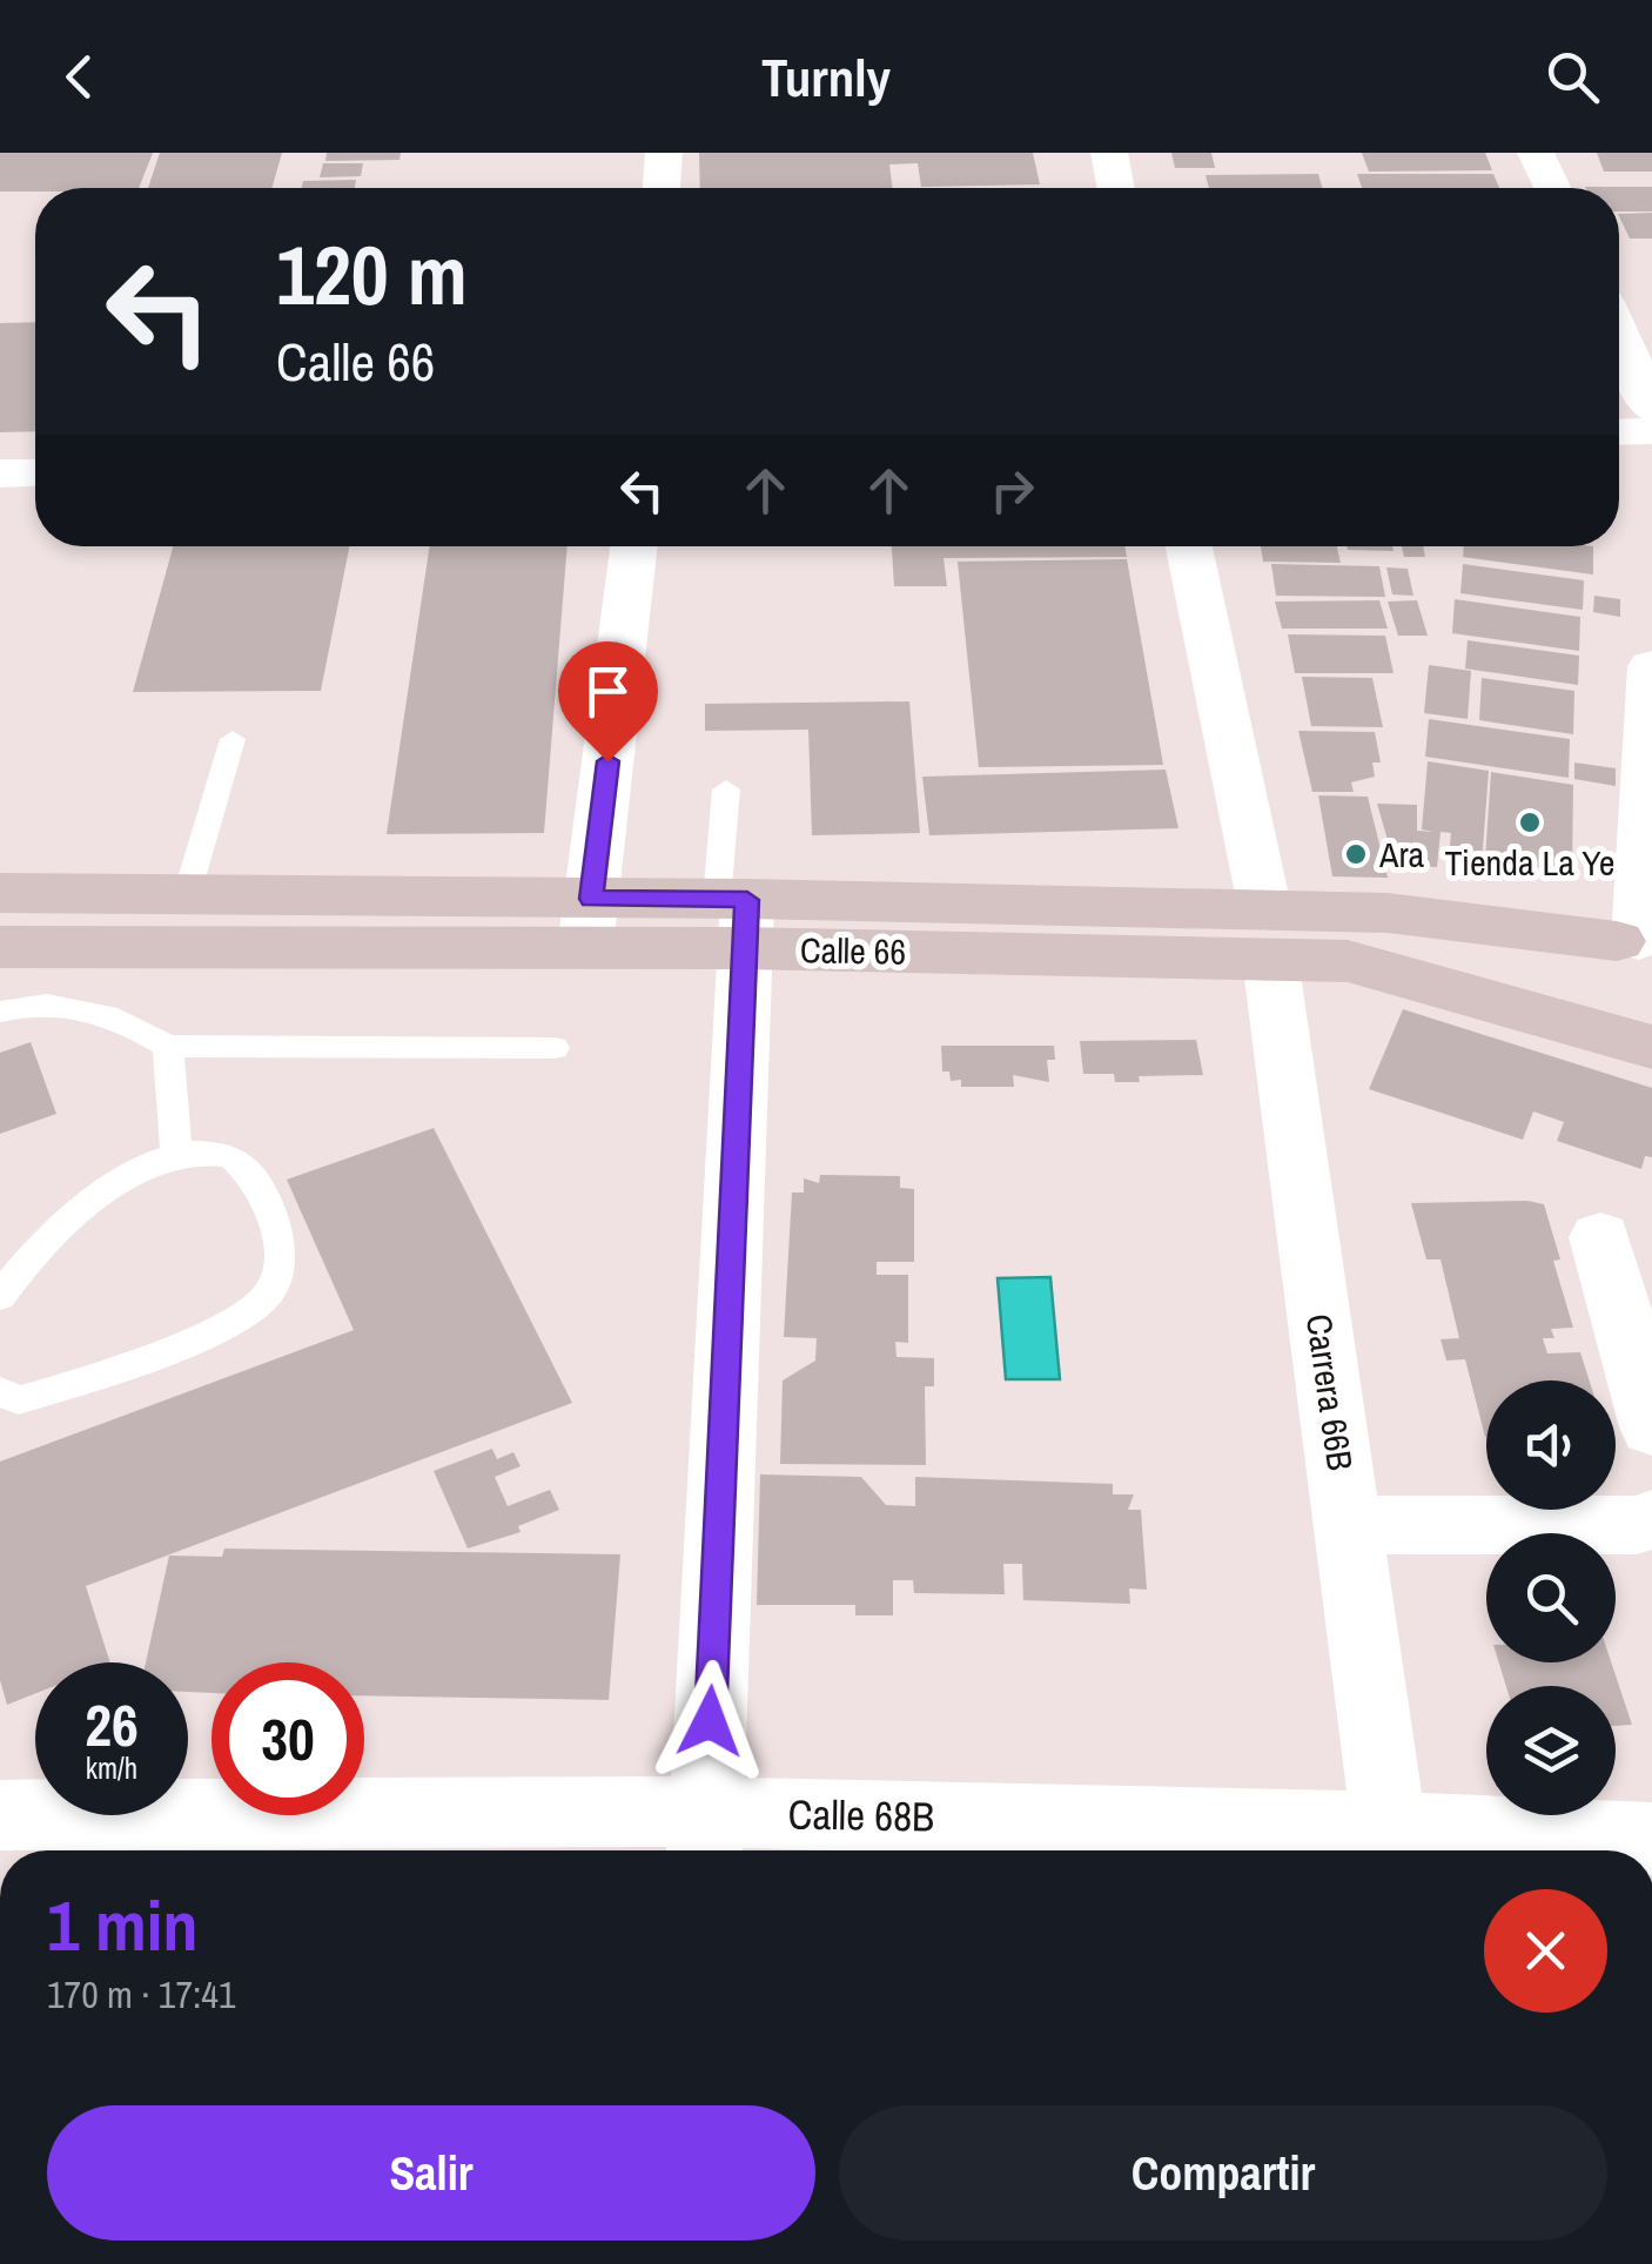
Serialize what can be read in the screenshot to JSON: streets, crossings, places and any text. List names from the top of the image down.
{
  "streets": {
    "street": ["Calle 66", "Carrera 66B", "Calle 68B"]
  },
  "crossings": [
    ["Calle 66", "Carrera 66B"],
    ["Carrera 66B", "Calle 68B"]
  ],
  "places": ["Tienda La Ye", "Ara"],
  "page": {
    "header": "Turnly",
    "turn": ["120 m", "Calle 66"],
    "speed": "26 km/h",
    "limit": "30",
    "heading": ["1 min", "170 m · 17:41"],
    "buttons": ["Salir", "Compartir"]
  }
}
